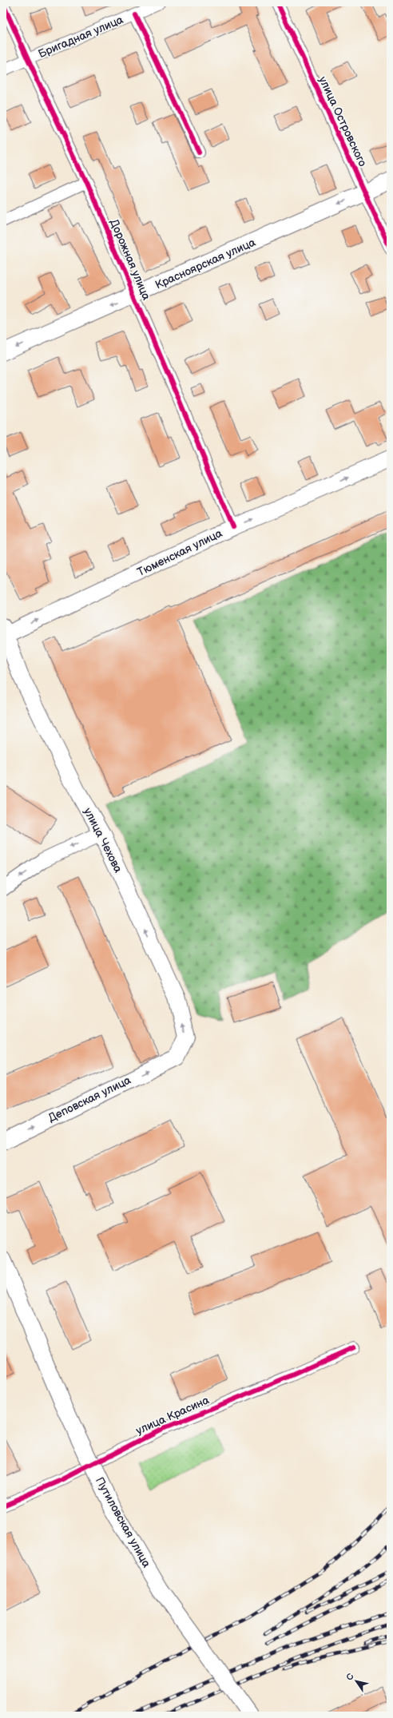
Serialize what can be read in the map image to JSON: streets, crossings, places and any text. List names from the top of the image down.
{
  "streets": {
    "main road": [
      "Красноярская улица",
      "Тюменская улица",
      "улица Чехова",
      "Деповская улица",
      "Путиловская улица"
    ],
    "street": [
      "Бригадная улица",
      "улица Островского",
      "Дорожная улица",
      "улица Красина"
    ]
  },
  "crossings": [
    ["Бригадная улица", "Дорожная улица"],
    ["улица Островского", "Красноярская улица"],
    ["Дорожная улица", "Красноярская улица"],
    ["Дорожная улица", "Тюменская улица"],
    ["Тюменская улица", "улица Чехова"],
    ["улица Чехова", "Деповская улица"]
  ],
  "one_way": [
    "Красноярская улица",
    "Тюменская улица",
    "улица Чехова",
    "Деповская улица"
  ],
  "north": "top left"
}
